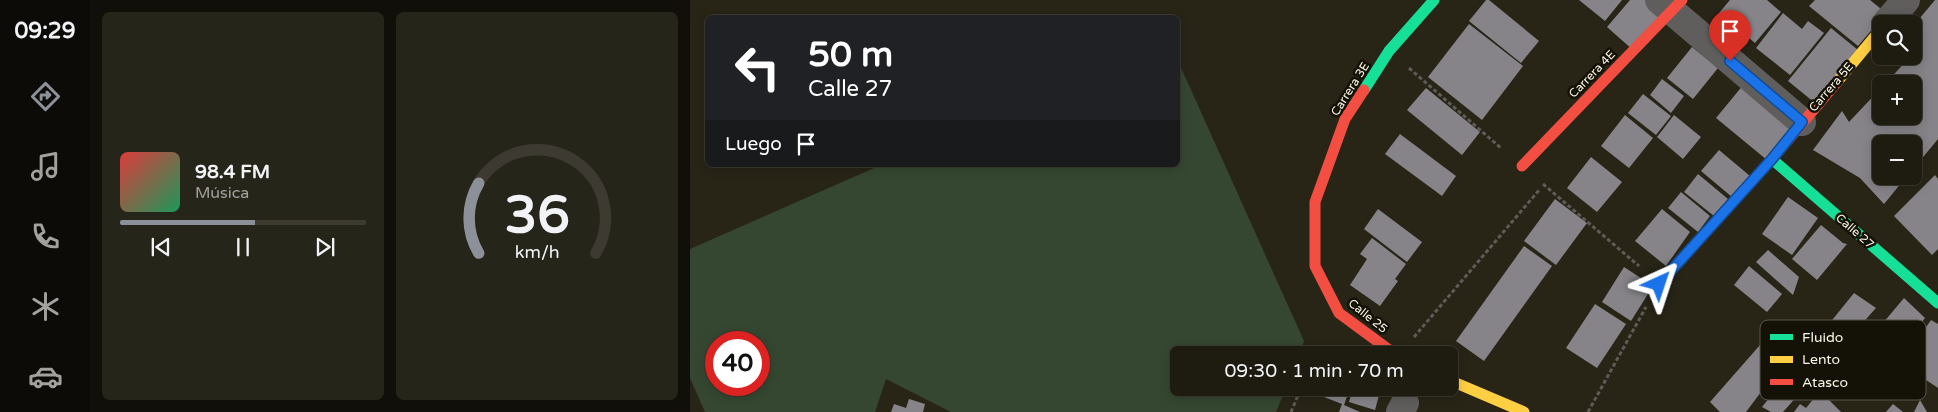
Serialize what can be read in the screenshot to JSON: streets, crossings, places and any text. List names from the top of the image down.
{
  "streets": {
    "street": [
      "Carrera 4E",
      "Carrera 5E",
      "Carrera 3E",
      "Calle 27",
      "Calle 25"
    ]
  },
  "crossings": [
    ["Carrera 5E", "Calle 27"],
    ["Carrera 3E", "Calle 25"]
  ],
  "legend": ["Fluido", "Lento", "Atasco"],
  "page": {
    "tabs": "09:29",
    "map_buttons": ["+", "−"],
    "turn": ["50 m", "Calle 27"],
    "then": "Luego",
    "song": ["98.4 FM", "Música"],
    "limit": "40",
    "trip": "09:30 · 1 min · 70 m",
    "gauge": ["36", "km/h"]
  }
}
